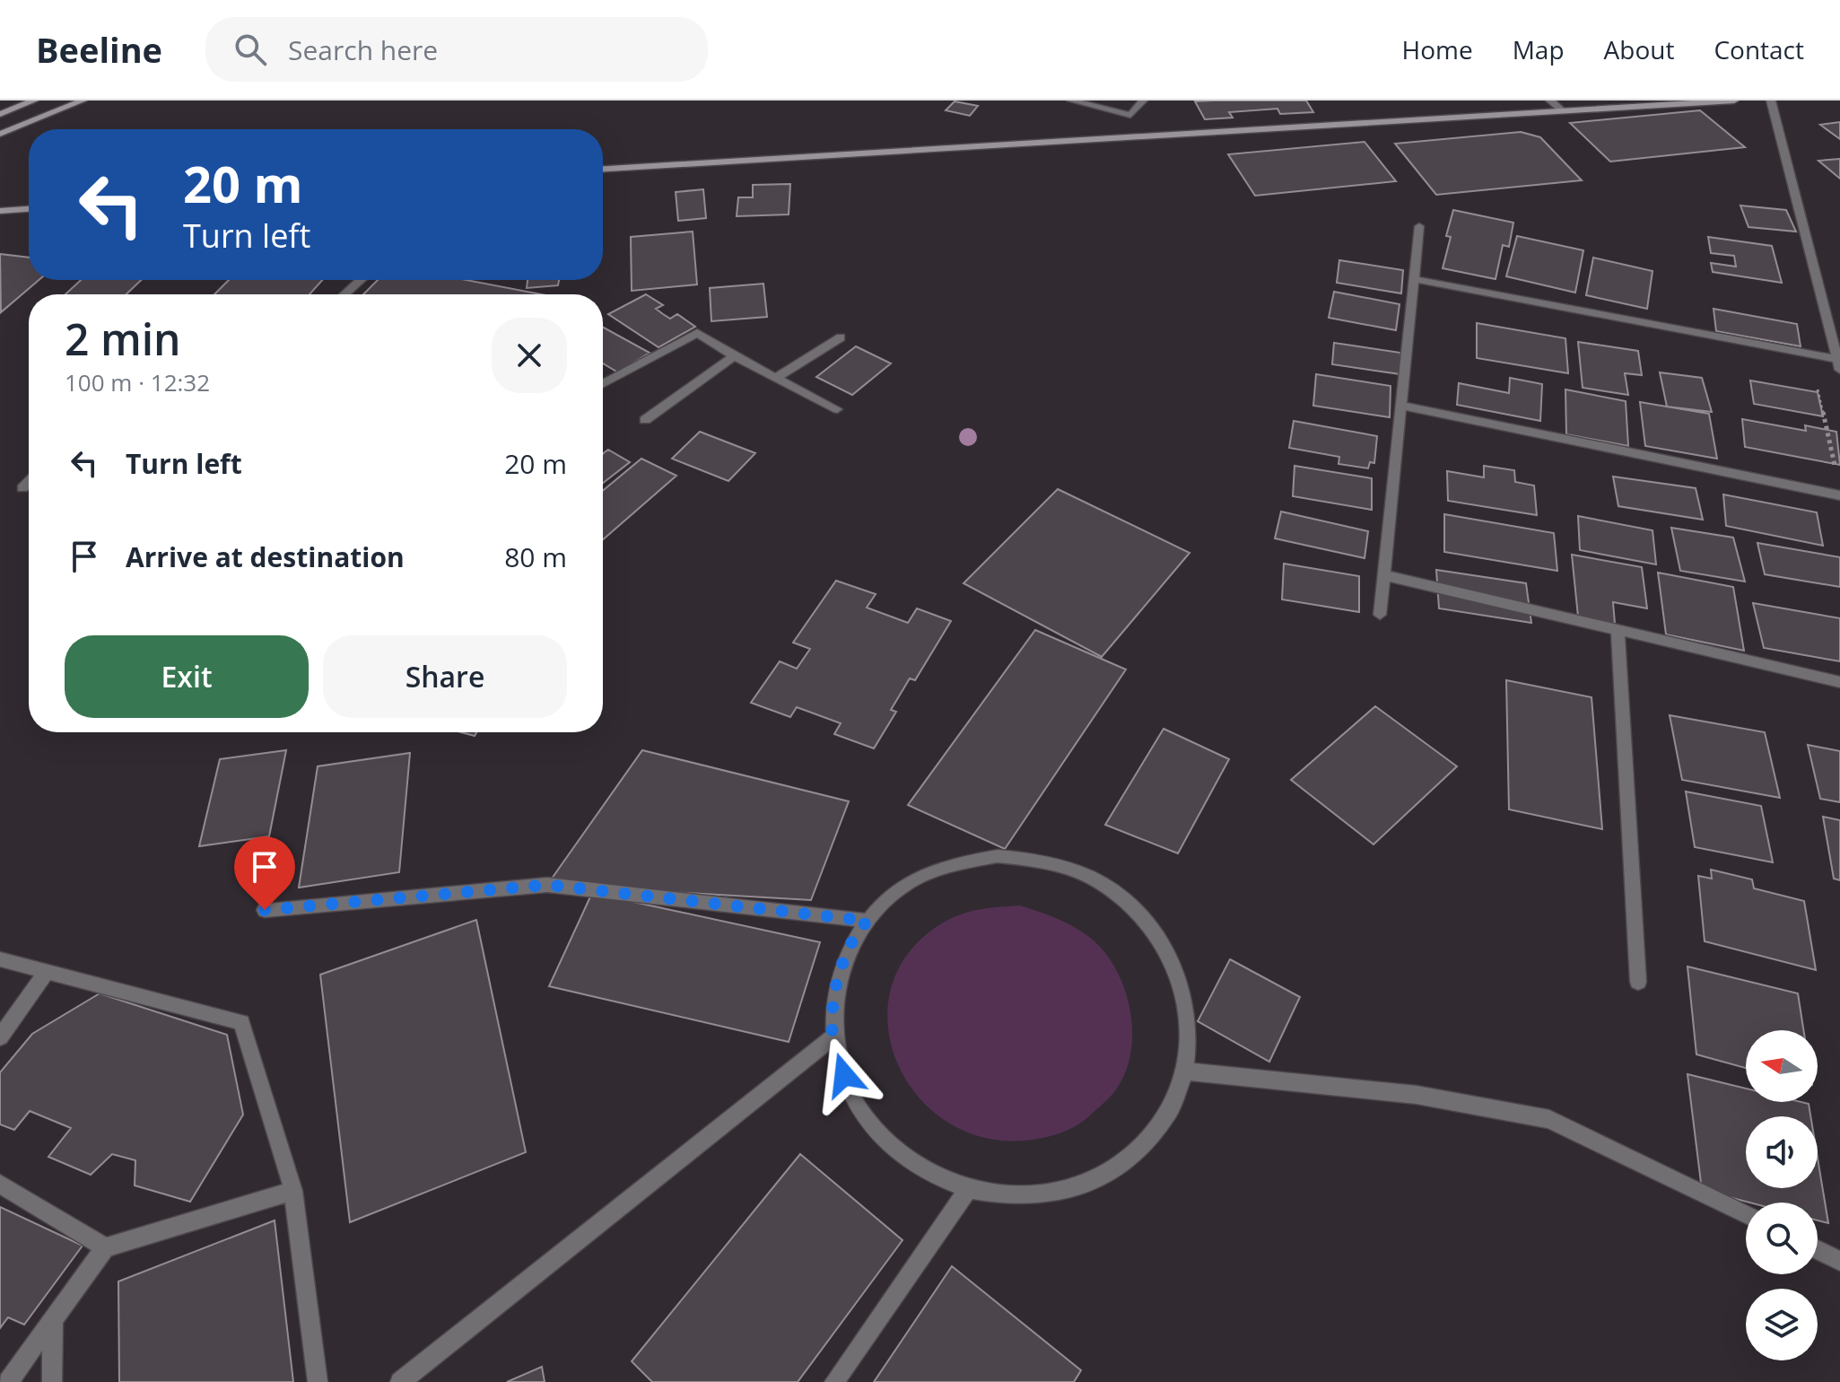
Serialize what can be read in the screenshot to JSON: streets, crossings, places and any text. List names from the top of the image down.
{
  "north": "left",
  "page": {
    "header": "Beeline",
    "search": "Search here",
    "nav": [
      "Home",
      "Map",
      "About",
      "Contact"
    ],
    "turn": ["20 m", "Turn left"],
    "heading": ["2 min", "100 m · 12:32"],
    "list": [
      {
        "name": "Turn left",
        "value": "20 m"
      },
      {
        "name": "Arrive at destination",
        "value": "80 m"
      }
    ],
    "buttons": ["Exit", "Share"]
  }
}
